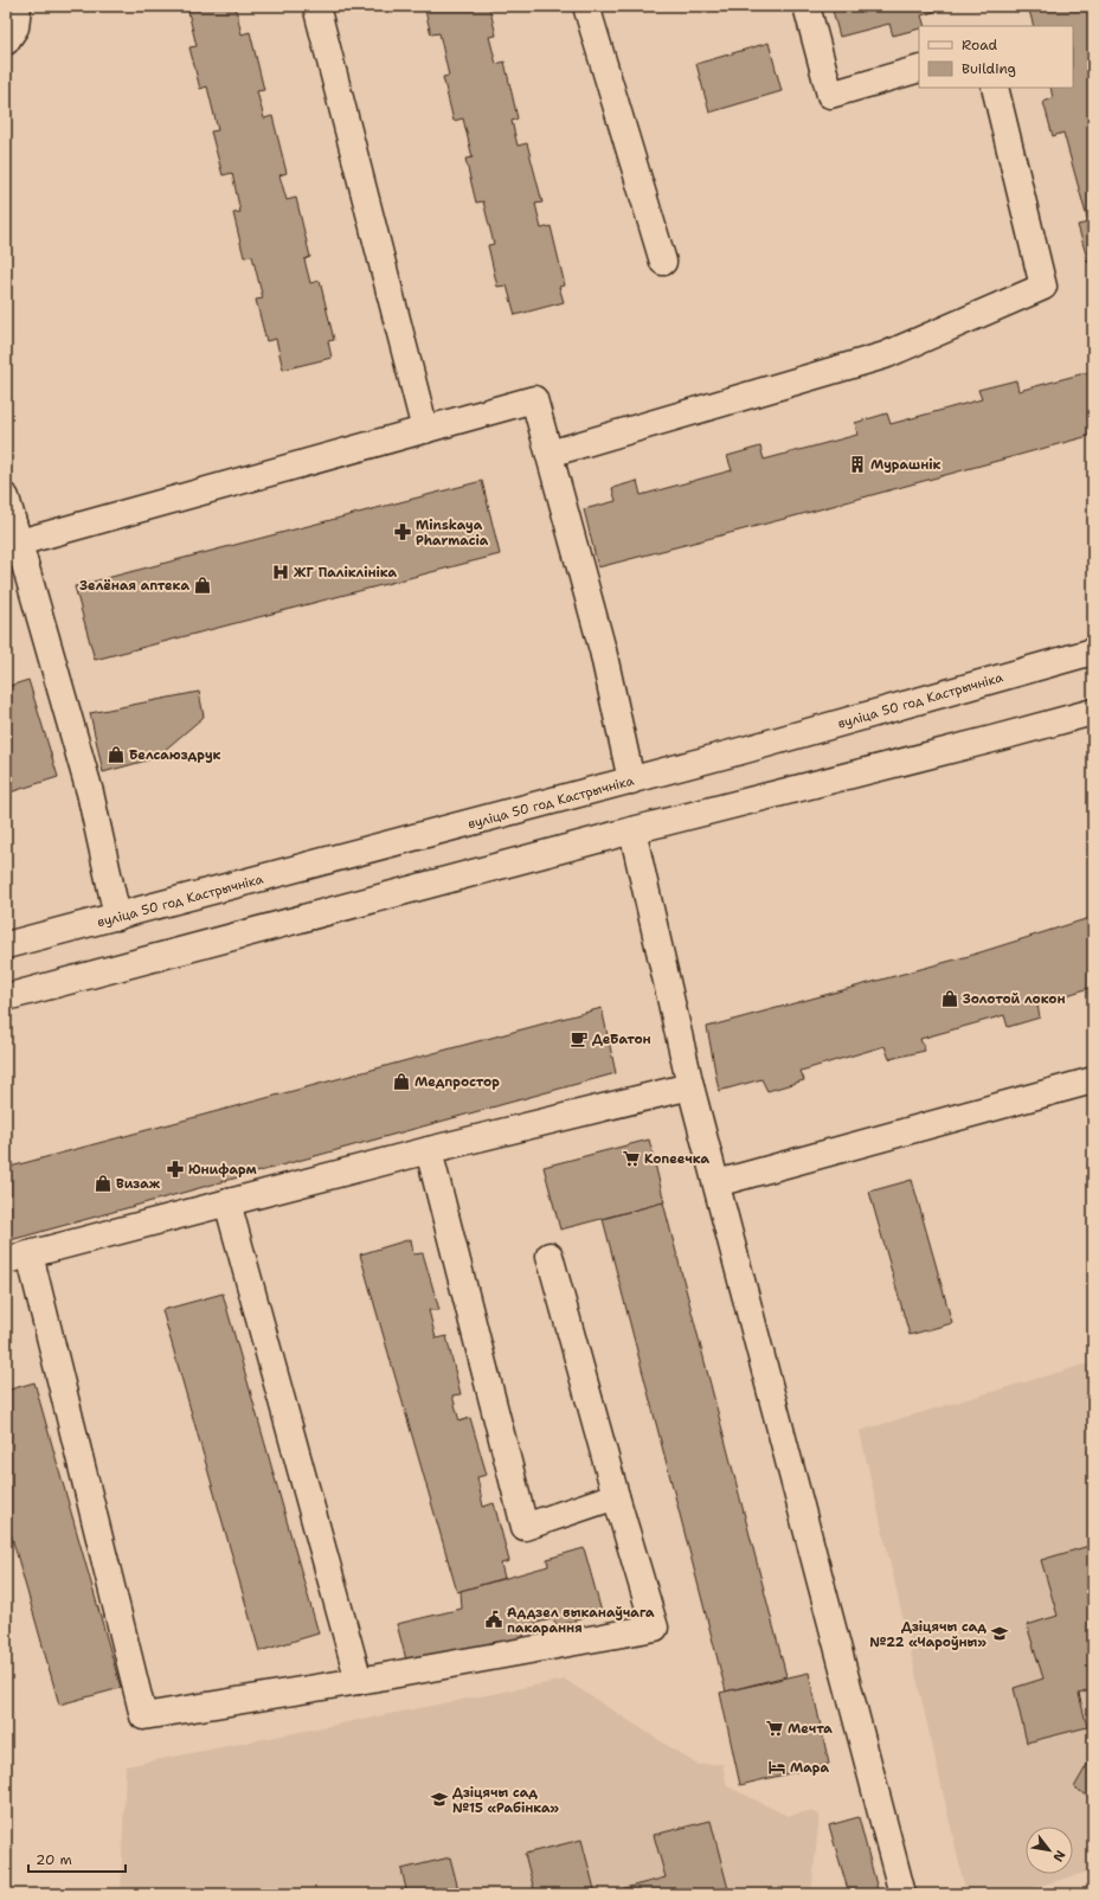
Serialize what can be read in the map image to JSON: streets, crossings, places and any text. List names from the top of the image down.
{
  "streets": {
    "main road": ["вуліца 50 год Кастрычніка"]
  },
  "places": {
    "building": ["Мурашнік"],
    "pharmacy": ["Minskaya Pharmacia", "Юнифарм"],
    "hospital": ["ЖГ Паліклініка"],
    "shop": [
      "Зелёная аптека",
      "Белсаюздрук",
      "Золотой локон",
      "Медпростор",
      "Визаж"
    ],
    "cafe": ["ДеБатон"],
    "supermarket": ["Копеечка", "Мечта"],
    "public building": ["Аддзел выканаўчага пакарання"],
    "school or university": ["Дзіцячы сад №22 «Чароўны»", "Дзіцячы сад №15 «Рабінка»"],
    "hotel": ["Мара"]
  },
  "legend": ["Road", "Building"],
  "scale_bar": "20 m",
  "north": "bottom right"
}
